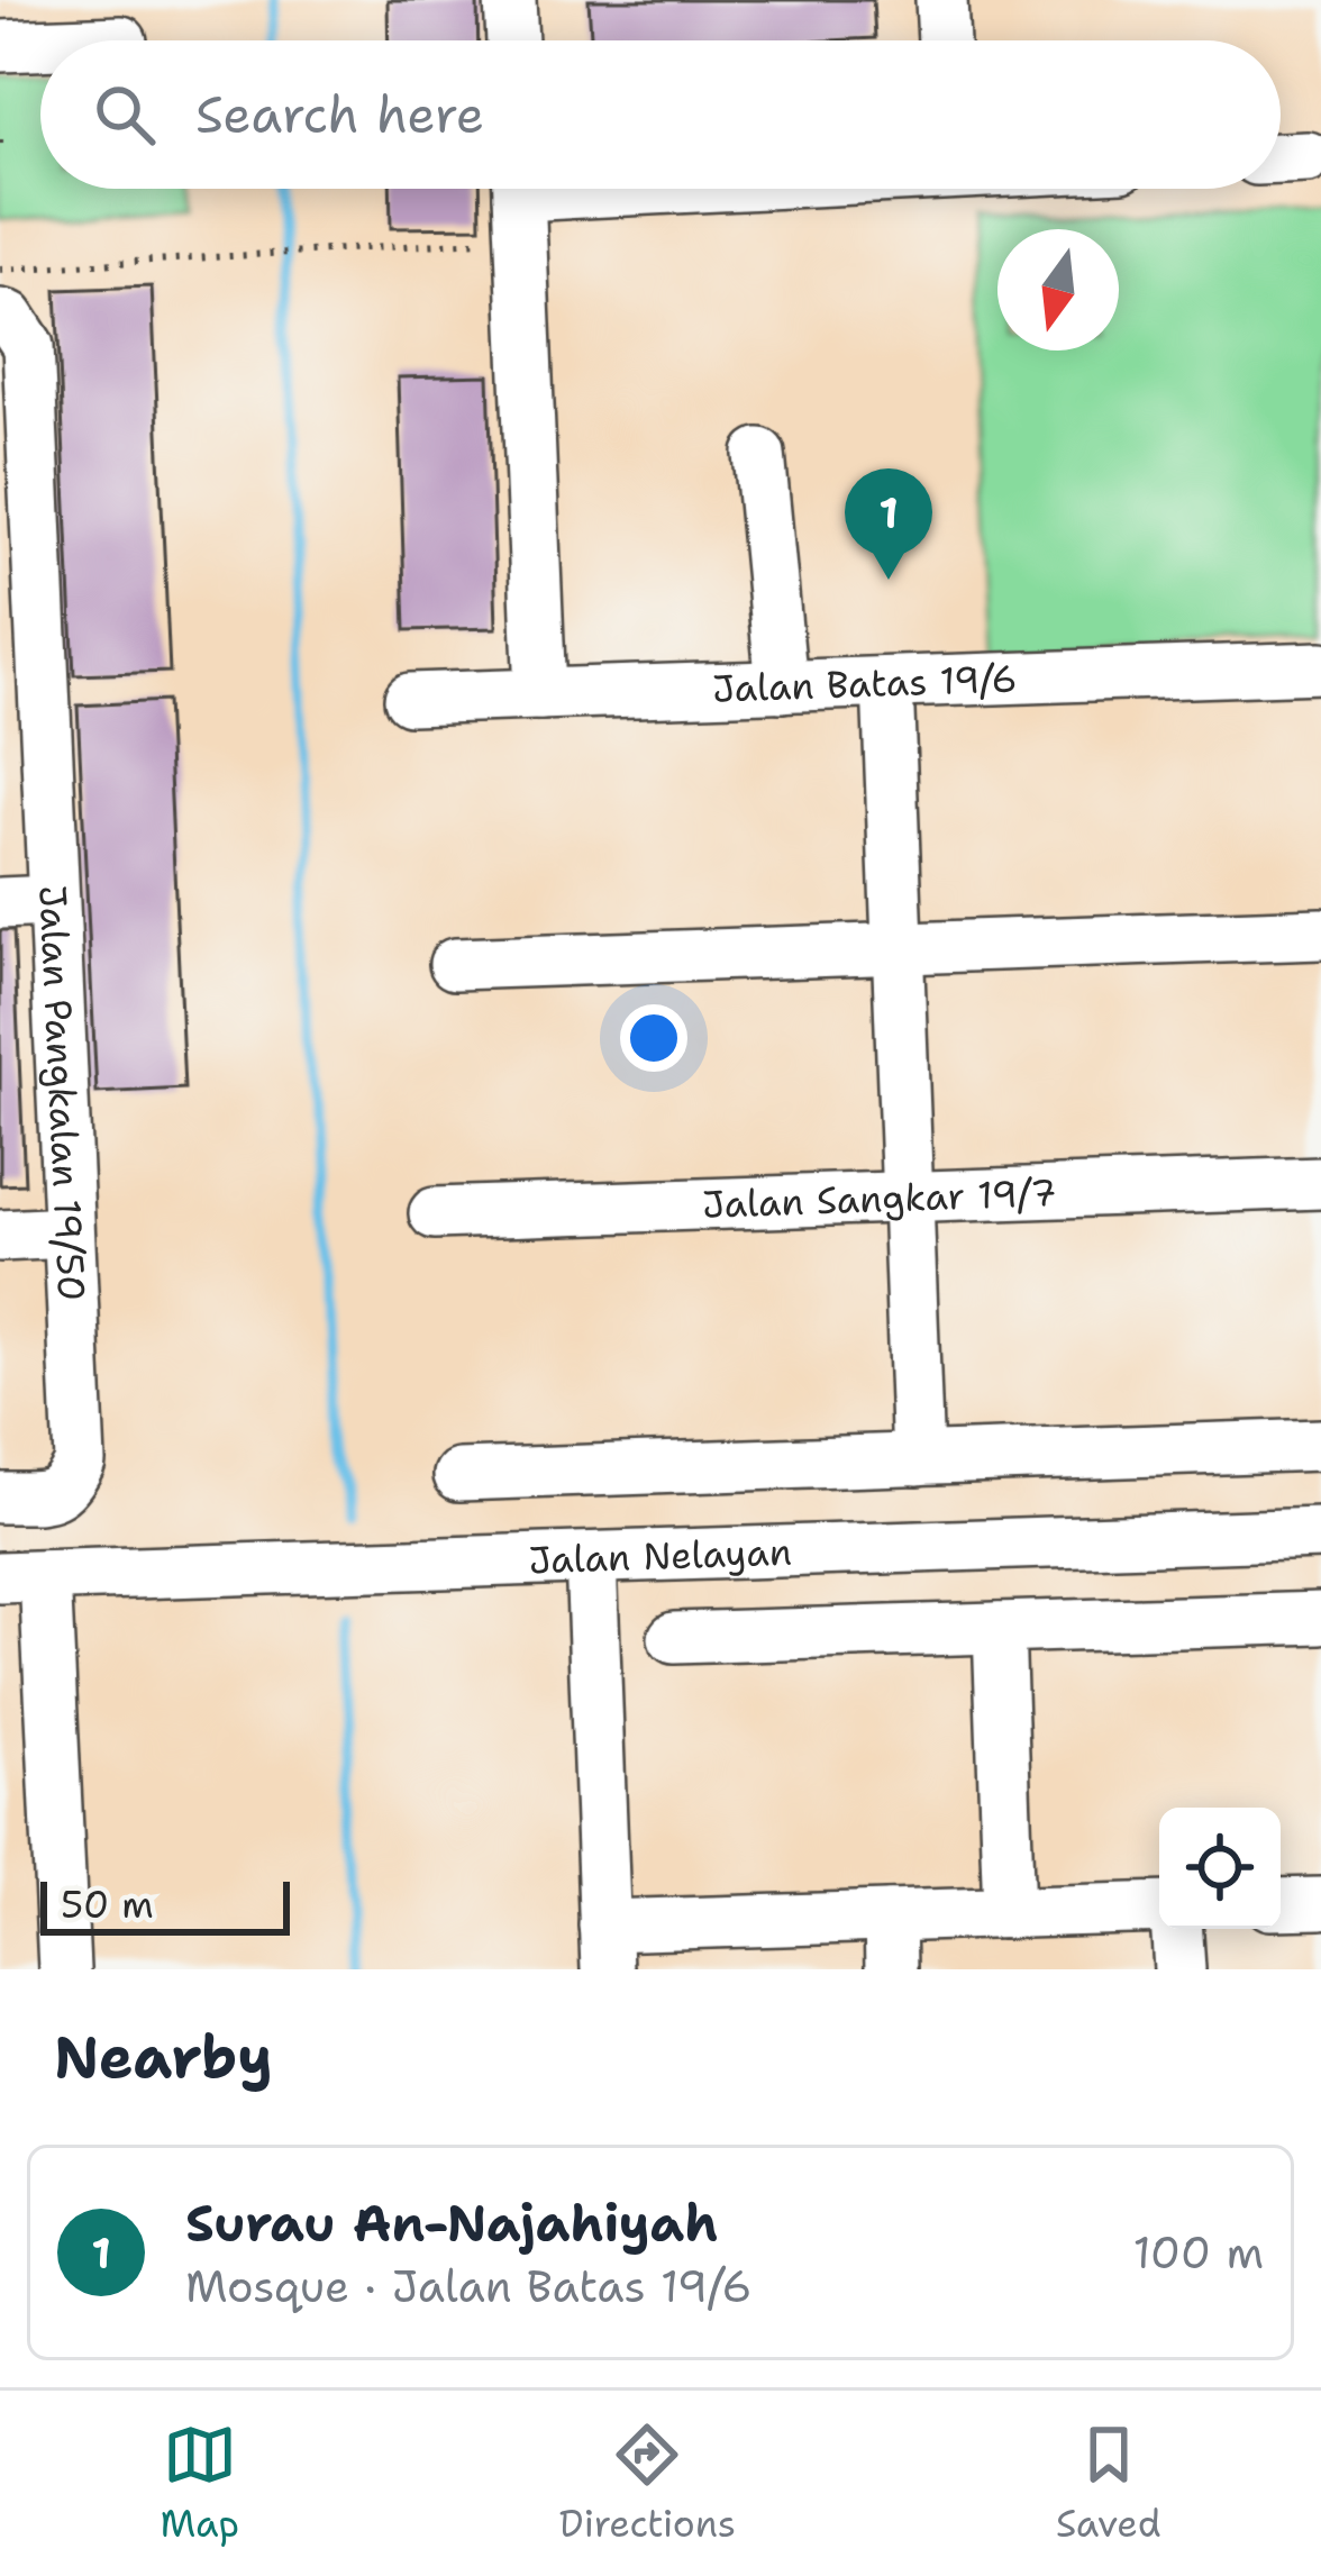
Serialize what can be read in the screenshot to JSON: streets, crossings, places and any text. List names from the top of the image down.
{
  "streets": {
    "street": [
      "Jalan Batas 19/6",
      "Jalan Pangkalan 19/50",
      "Jalan Sangkar 19/7",
      "Jalan Nelayan"
    ]
  },
  "scale_bar": "50 m",
  "north": "bottom",
  "page": {
    "search": "Search here",
    "pins": "1",
    "scale": "50 m",
    "heading": "Nearby",
    "list": [
      {
        "mark": "1",
        "name": "Surau An-Najahiyah",
        "note": "Mosque · Jalan Batas 19/6",
        "value": "100 m"
      }
    ],
    "nav": ["Map", "Directions", "Saved"]
  }
}
